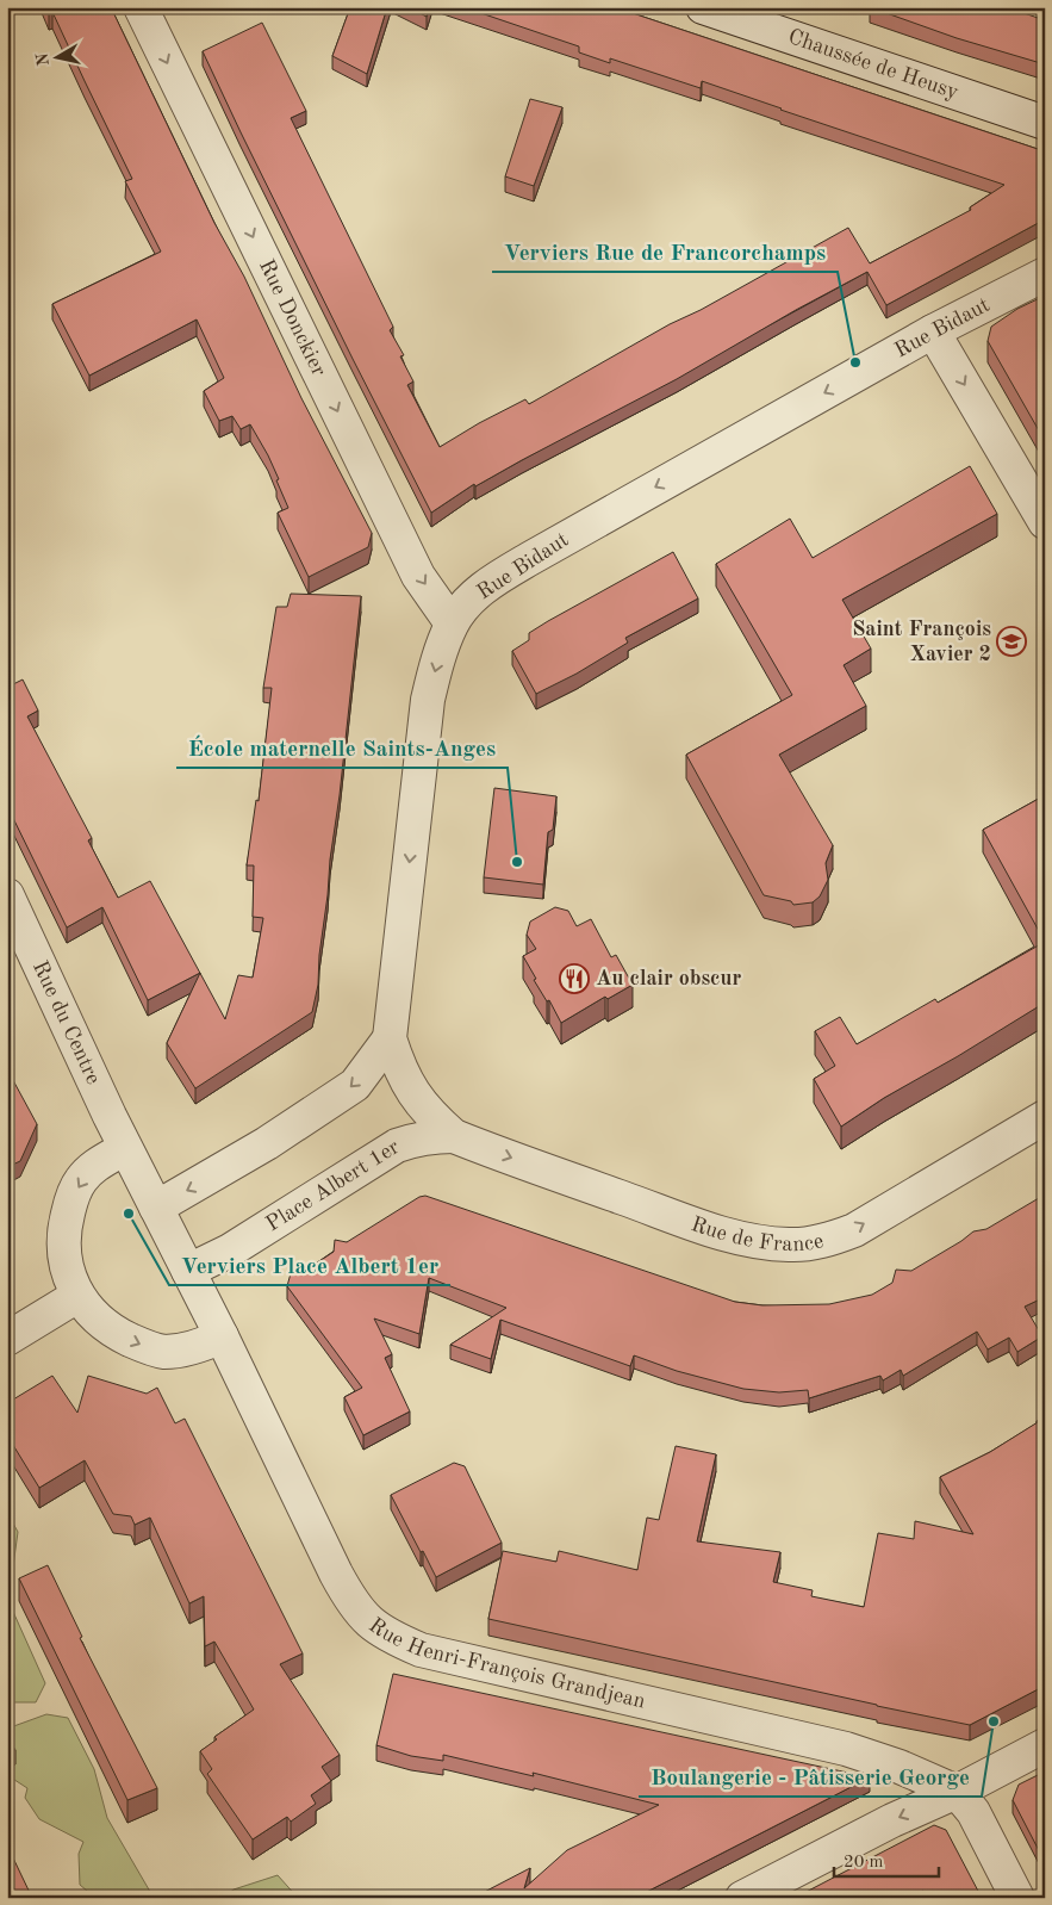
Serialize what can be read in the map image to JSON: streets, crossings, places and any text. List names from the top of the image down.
{
  "streets": {
    "street": [
      "Chaussée de Heusy",
      "Rue Donckier",
      "Rue Bidaut",
      "Rue du Centre",
      "Place Albert 1er",
      "Rue de France",
      "Rue Henri-François Grandjean"
    ]
  },
  "crossings": [
    ["Rue Donckier", "Rue Bidaut"],
    ["Rue Bidaut", "Place Albert 1er"],
    ["Rue Bidaut", "Rue de France"],
    ["Place Albert 1er", "Rue de France"]
  ],
  "one_way": ["Rue Donckier", "Rue Bidaut", "Rue de France"],
  "places": {
    "other": [
      "Verviers Rue de Francorchamps",
      "École maternelle Saints-Anges",
      "Verviers Place Albert 1er",
      "Boulangerie - Pâtisserie George"
    ],
    "school or university": ["Saint François Xavier 2"],
    "restaurant": ["Au clair obscur"]
  },
  "scale_bar": "20 m",
  "north": "left"
}
